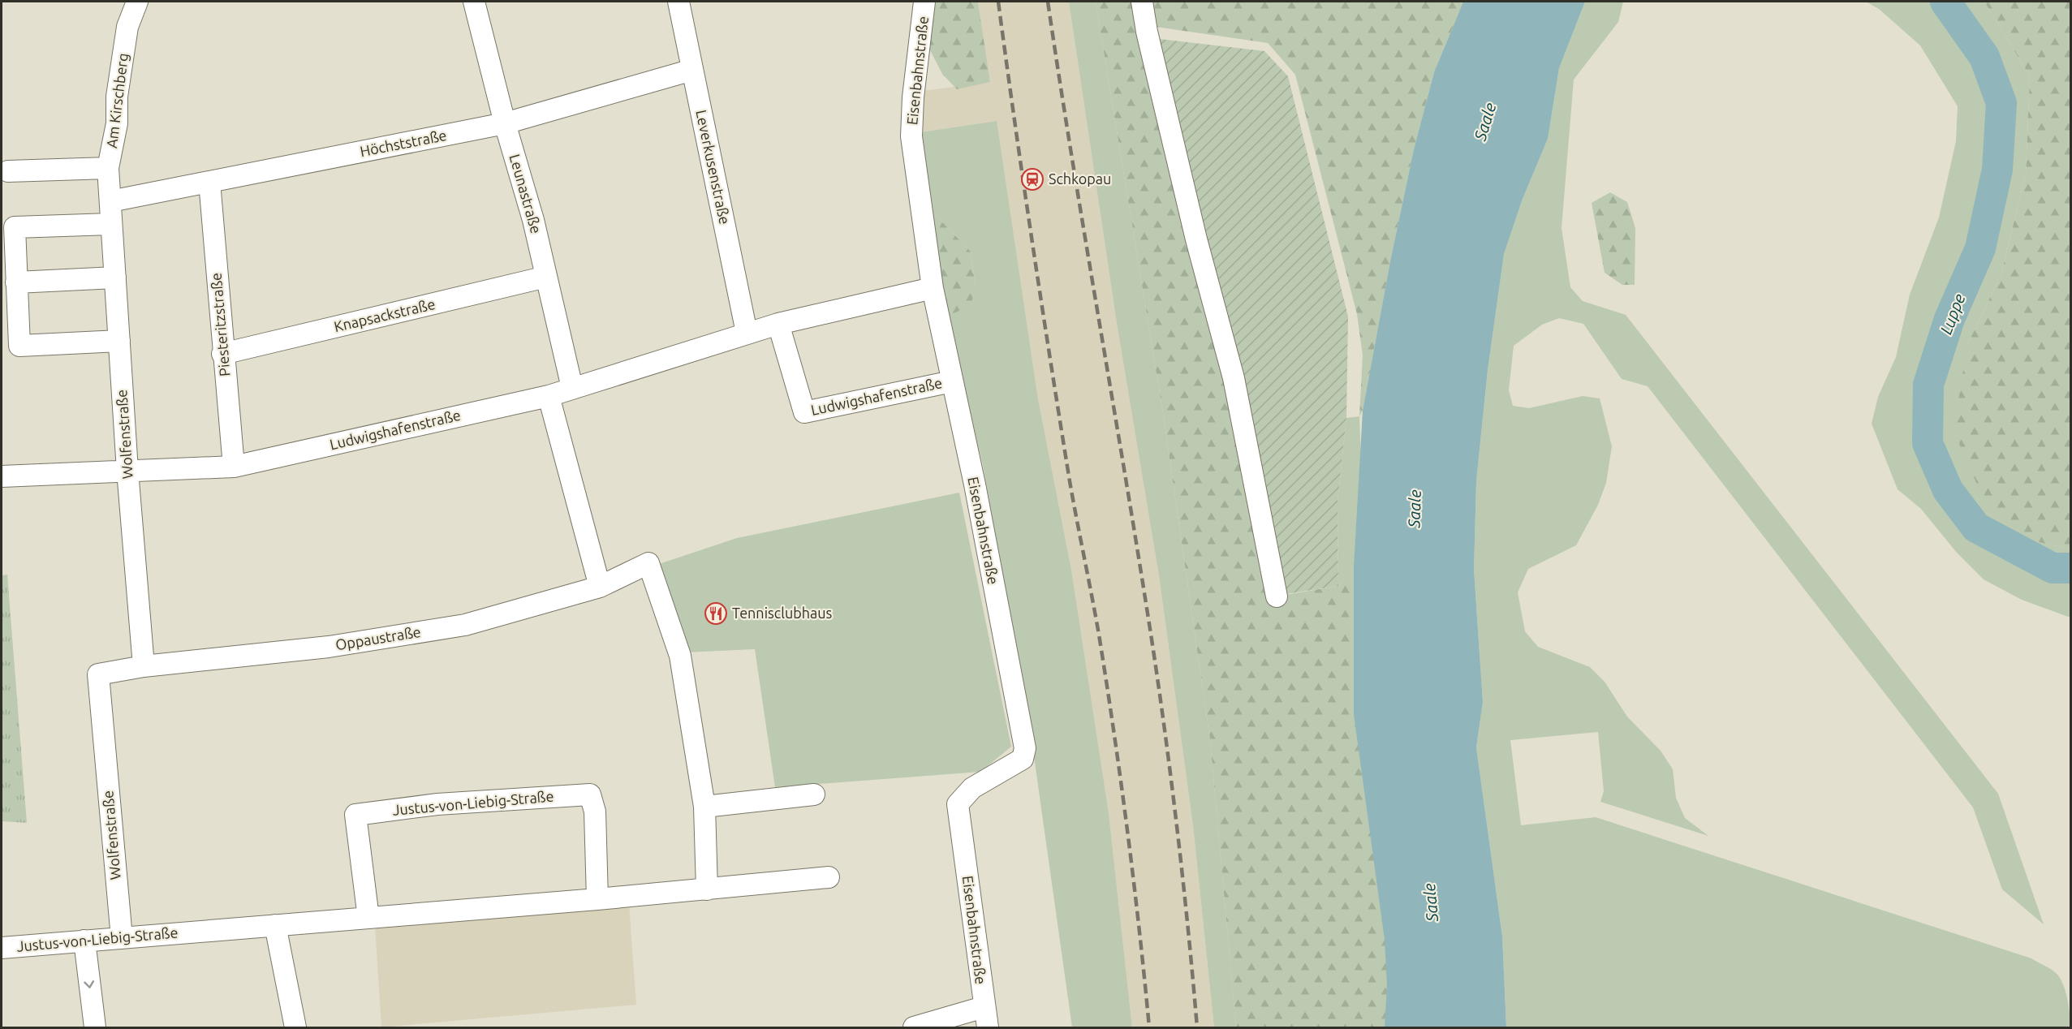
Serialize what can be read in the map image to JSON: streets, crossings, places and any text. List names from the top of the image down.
{
  "streets": {
    "street": [
      "Eisenbahnstraße",
      "Am Kirschberg",
      "Höchststraße",
      "Leverkusenstraße",
      "Leunastraße",
      "Knapsackstraße",
      "Piesteritzstraße",
      "Ludwigshafenstraße",
      "Wolfenstraße",
      "Oppaustraße",
      "Justus-von-Liebig-Straße"
    ]
  },
  "crossings": [
    ["Eisenbahnstraße", "Ludwigshafenstraße"],
    ["Am Kirschberg", "Höchststraße"],
    ["Am Kirschberg", "Wolfenstraße"],
    ["Höchststraße", "Leverkusenstraße"],
    ["Höchststraße", "Leunastraße"],
    ["Höchststraße", "Piesteritzstraße"],
    ["Höchststraße", "Wolfenstraße"],
    ["Leverkusenstraße", "Ludwigshafenstraße"],
    ["Leunastraße", "Knapsackstraße"],
    ["Leunastraße", "Ludwigshafenstraße"],
    ["Knapsackstraße", "Piesteritzstraße"],
    ["Piesteritzstraße", "Ludwigshafenstraße"],
    ["Ludwigshafenstraße", "Wolfenstraße"],
    ["Wolfenstraße", "Oppaustraße"],
    ["Wolfenstraße", "Justus-von-Liebig-Straße"]
  ],
  "water": ["Saale", "Luppe"],
  "places": {
    "station": ["Schkopau"],
    "restaurant": ["Tennisclubhaus"]
  }
}
